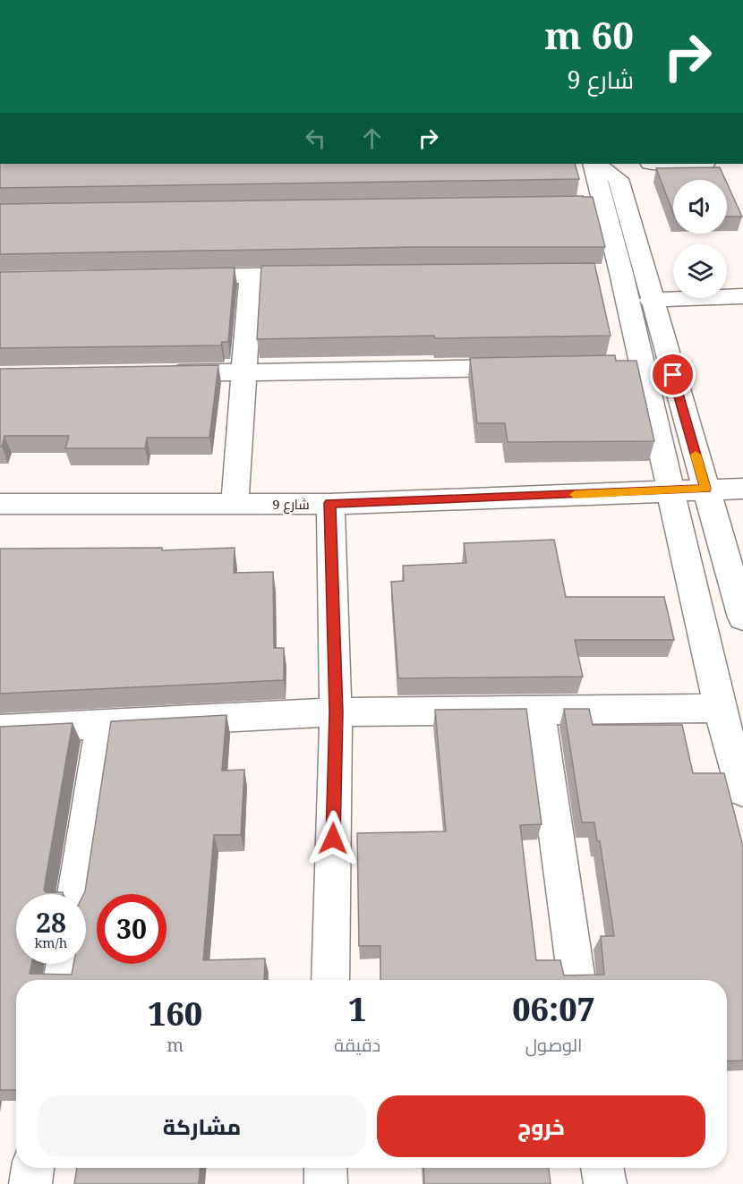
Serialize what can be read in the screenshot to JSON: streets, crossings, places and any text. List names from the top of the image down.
{
  "streets": {
    "street": ["شارع 9"]
  },
  "page": {
    "turn": ["60 m", "شارع 9"],
    "speed": "28 km/h",
    "limit": "30",
    "eta": [
      "06:07",
      "الوصول",
      "1",
      "دقيقة",
      "160",
      "m"
    ],
    "buttons": ["خروج", "مشاركة"]
  }
}
